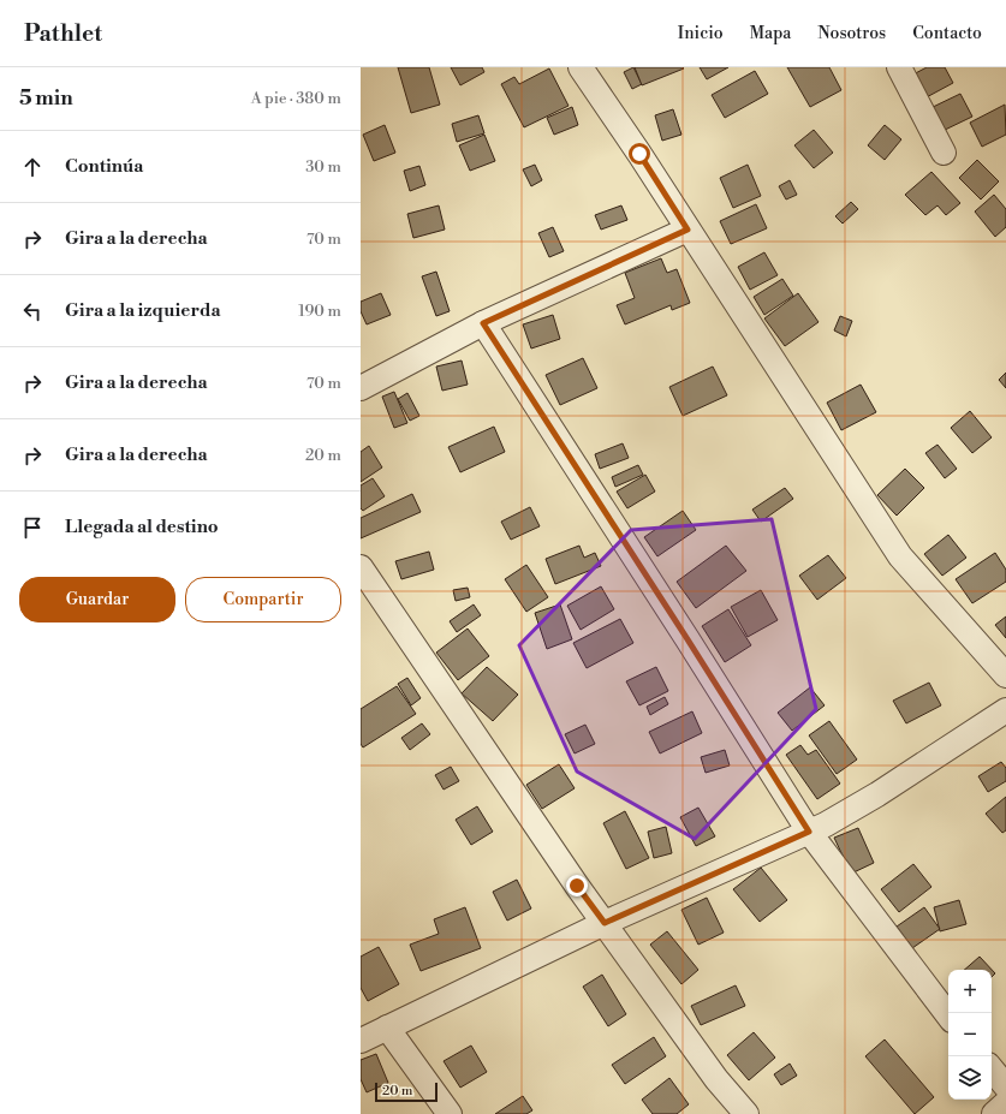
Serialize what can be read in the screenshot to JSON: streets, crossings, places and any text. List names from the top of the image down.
{
  "scale_bar": "20 m",
  "page": {
    "header": "Pathlet",
    "nav": [
      "Inicio",
      "Mapa",
      "Nosotros",
      "Contacto"
    ],
    "heading": ["5 min", "A pie · 380 m"],
    "list": [
      ["Continúa", "30 m"],
      ["Gira a la derecha", "70 m"],
      ["Gira a la izquierda", "190 m"],
      ["Gira a la derecha", "70 m"],
      ["Gira a la derecha", "20 m"],
      "Llegada al destino"
    ],
    "buttons": ["Guardar", "Compartir"],
    "map_buttons": ["+", "−"],
    "scale": "20 m"
  }
}
